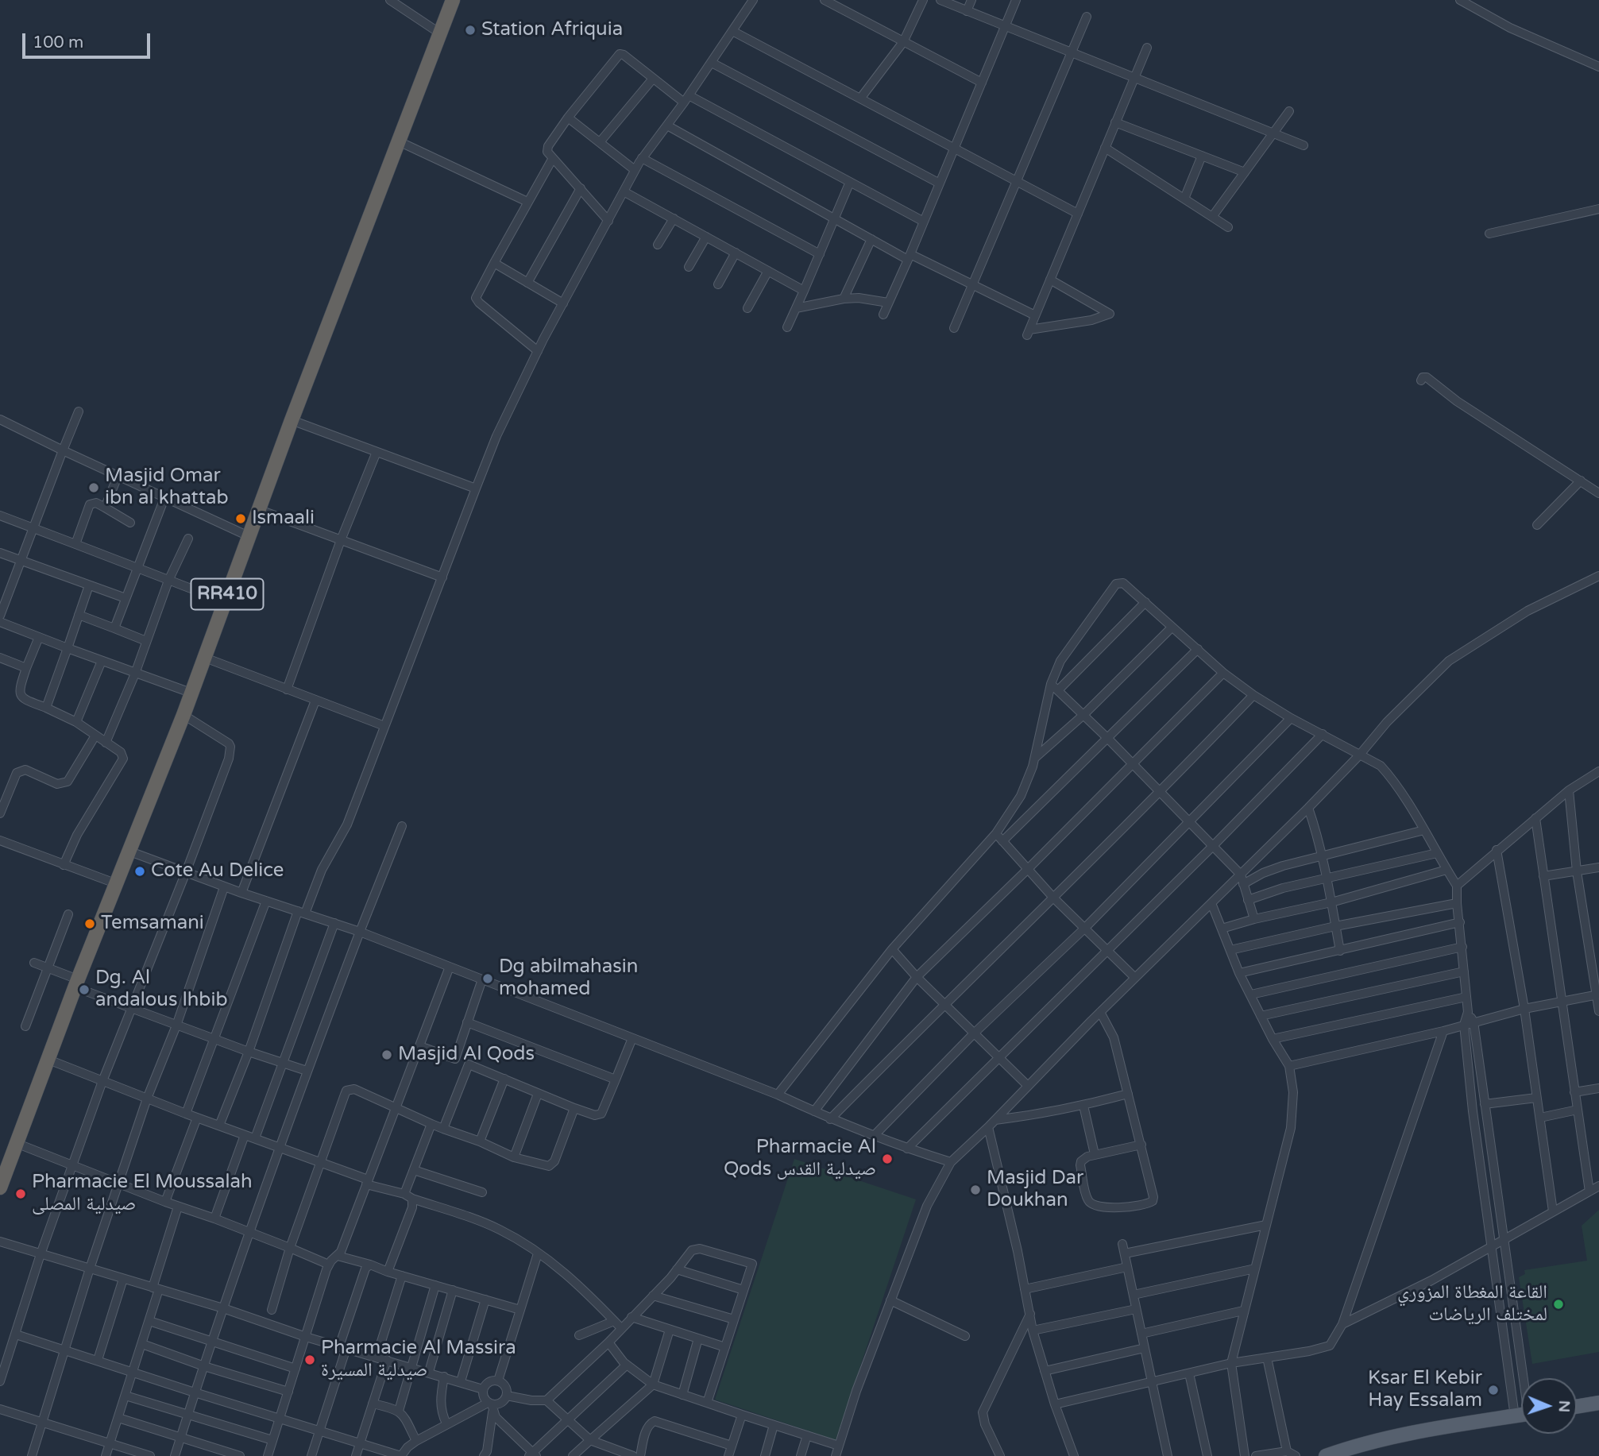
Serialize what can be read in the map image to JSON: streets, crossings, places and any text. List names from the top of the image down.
{
  "streets": {
    "highway": ["RR410"]
  },
  "places": [
    "Station Afriquia",
    "Masjid Omar ibn al khattab",
    "Ismaali",
    "Cote Au Delice",
    "Temsamani",
    "Dg abilmahasin mohamed",
    "Dg. Al andalous lhbib",
    "Masjid Al Qods",
    "Pharmacie Al Qods صيدلية القدس",
    "Masjid Dar Doukhan",
    "Pharmacie El Moussalah صيدلية المصلى",
    "القاعة المغطاة المزوري لمختلف الرياضات",
    "Pharmacie Al Massira صيدلية المسيرة",
    "Ksar El Kebir Hay Essalam"
  ],
  "scale_bar": "100 m",
  "north": "right"
}
